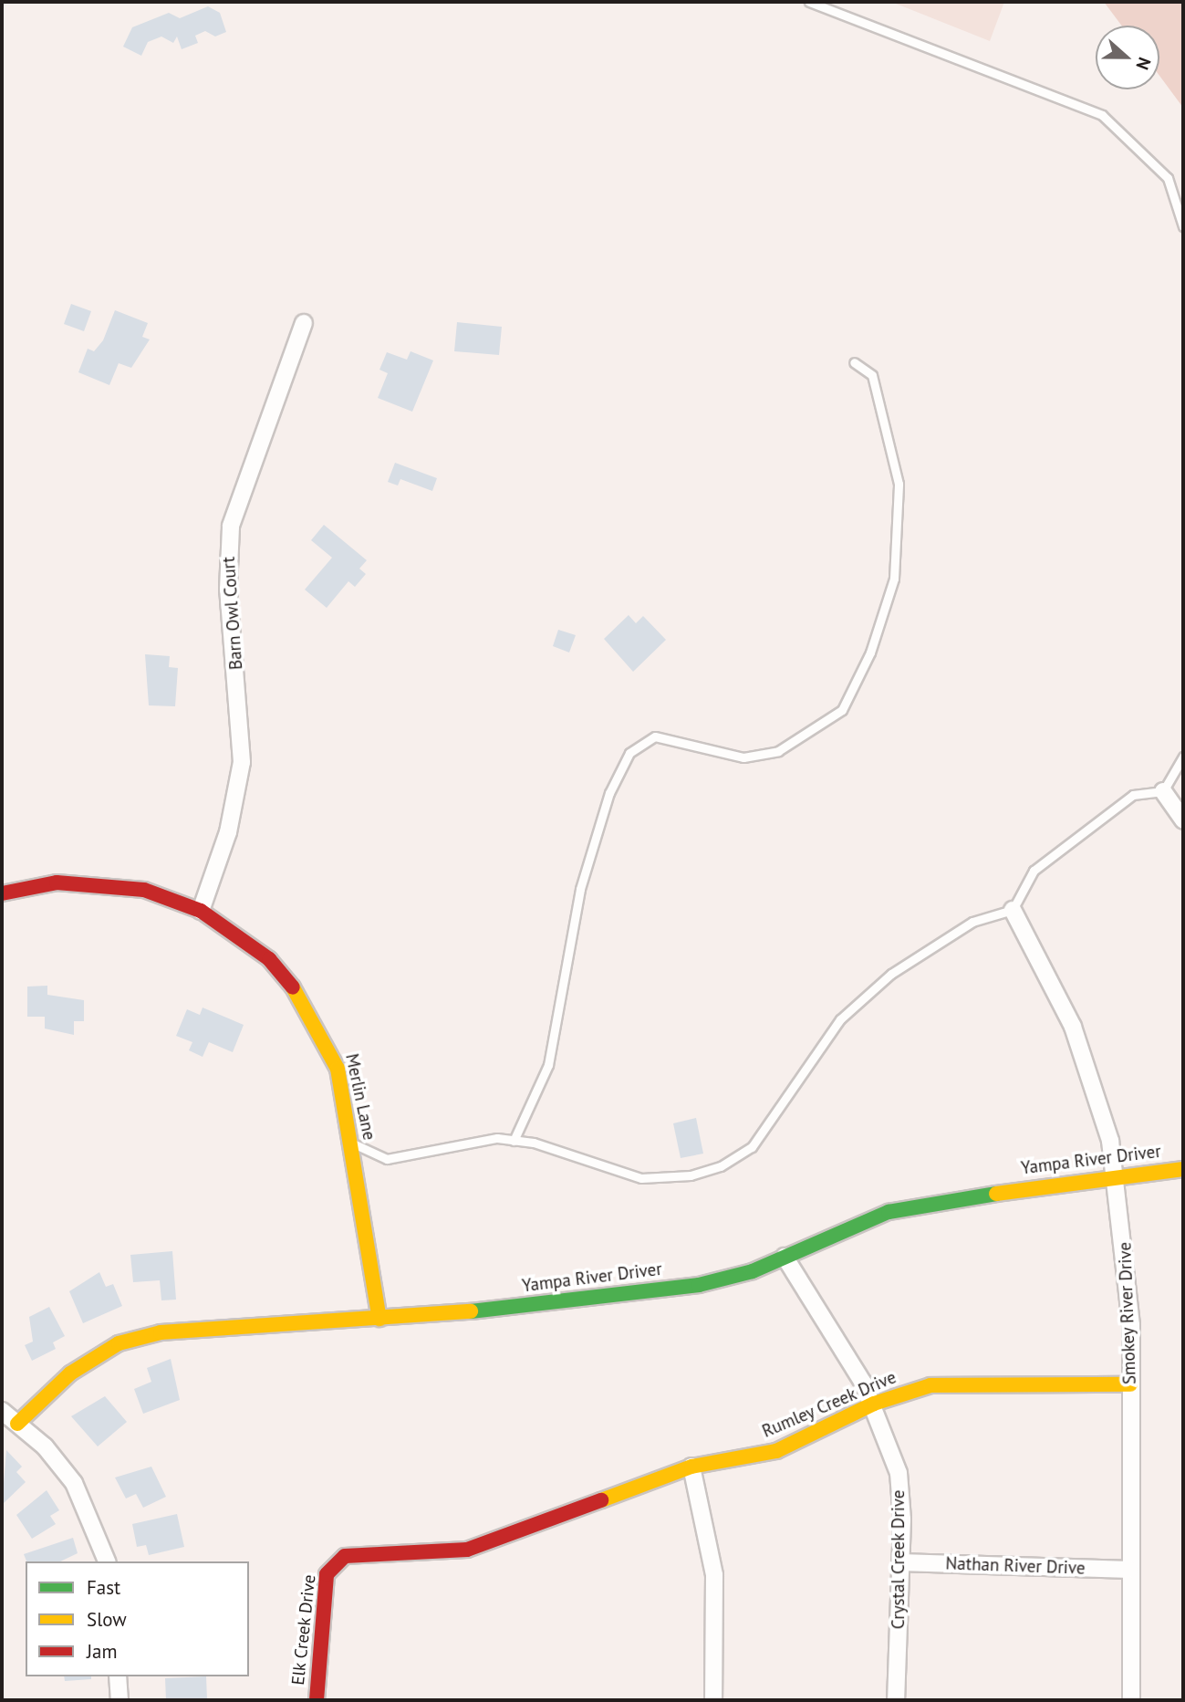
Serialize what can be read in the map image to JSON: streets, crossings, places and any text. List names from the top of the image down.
{
  "streets": {
    "street": [
      "Barn Owl Court",
      "Merlin Lane",
      "Yampa River Driver",
      "Smokey River Drive",
      "Rumley Creek Drive",
      "Crystal Creek Drive",
      "Nathan River Drive",
      "Elk Creek Drive"
    ]
  },
  "crossings": [
    ["Barn Owl Court", "Merlin Lane"],
    ["Merlin Lane", "Yampa River Driver"],
    ["Yampa River Driver", "Smokey River Drive"],
    ["Yampa River Driver", "Crystal Creek Drive"],
    ["Smokey River Drive", "Rumley Creek Drive"],
    ["Smokey River Drive", "Nathan River Drive"],
    ["Rumley Creek Drive", "Crystal Creek Drive"],
    ["Rumley Creek Drive", "Elk Creek Drive"],
    ["Crystal Creek Drive", "Nathan River Drive"]
  ],
  "legend": ["Fast", "Slow", "Jam"],
  "north": "right"
}
